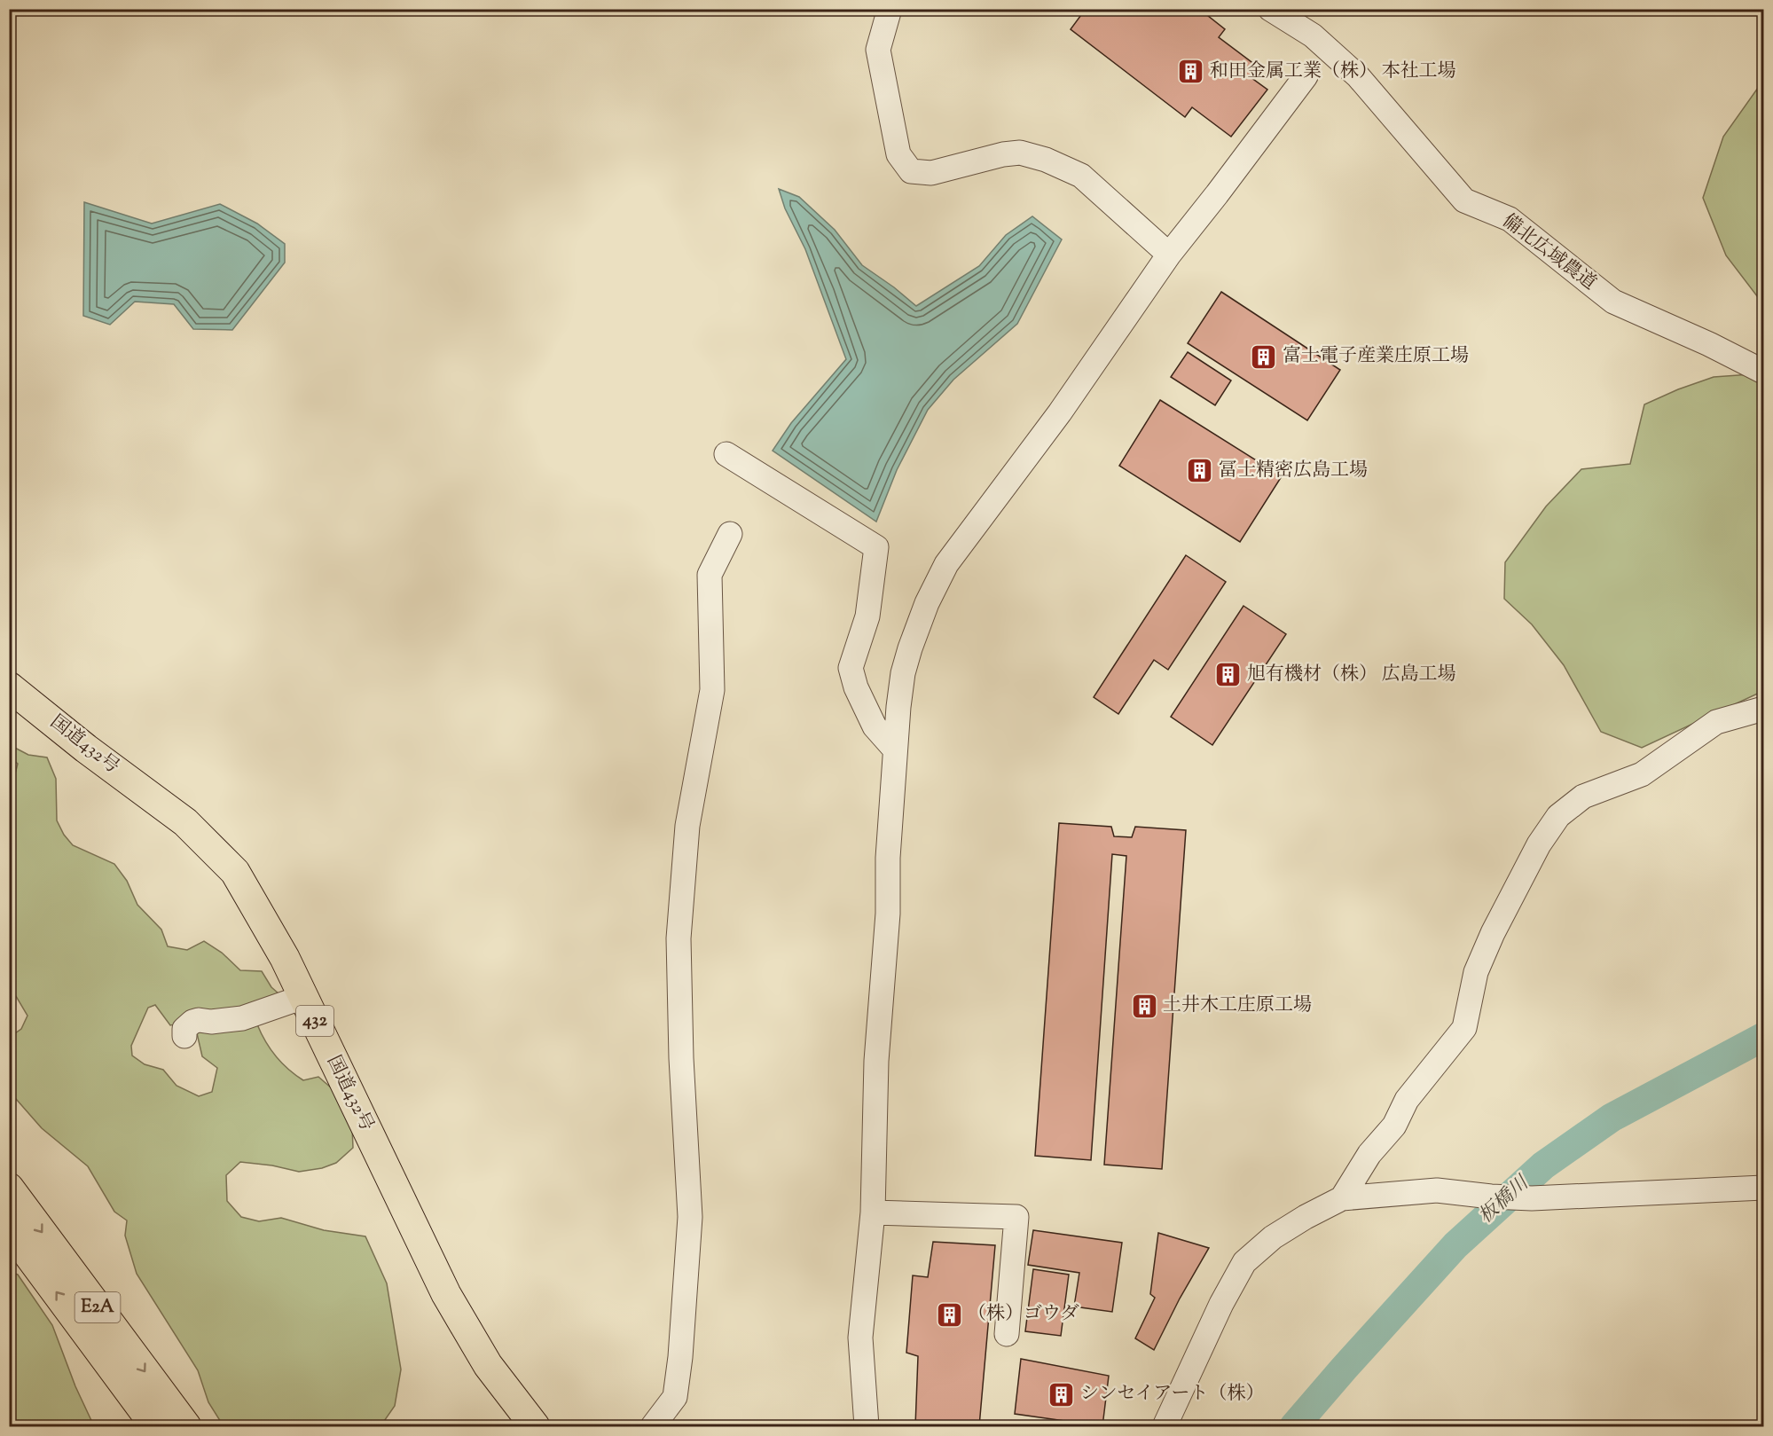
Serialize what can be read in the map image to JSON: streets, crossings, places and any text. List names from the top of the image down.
{
  "streets": {
    "highway": ["国道432号", "432", "E2A"],
    "street": ["備北広域農道"]
  },
  "water": ["板橋川"],
  "places": {
    "building": [
      "和田金属工業（株） 本社工場",
      "富士電子産業庄原工場",
      "冨士精密広島工場",
      "旭有機材（株） 広島工場",
      "土井木工庄原工場",
      "（株）ゴウダ",
      "シンセイアート（株）"
    ]
  }
}
